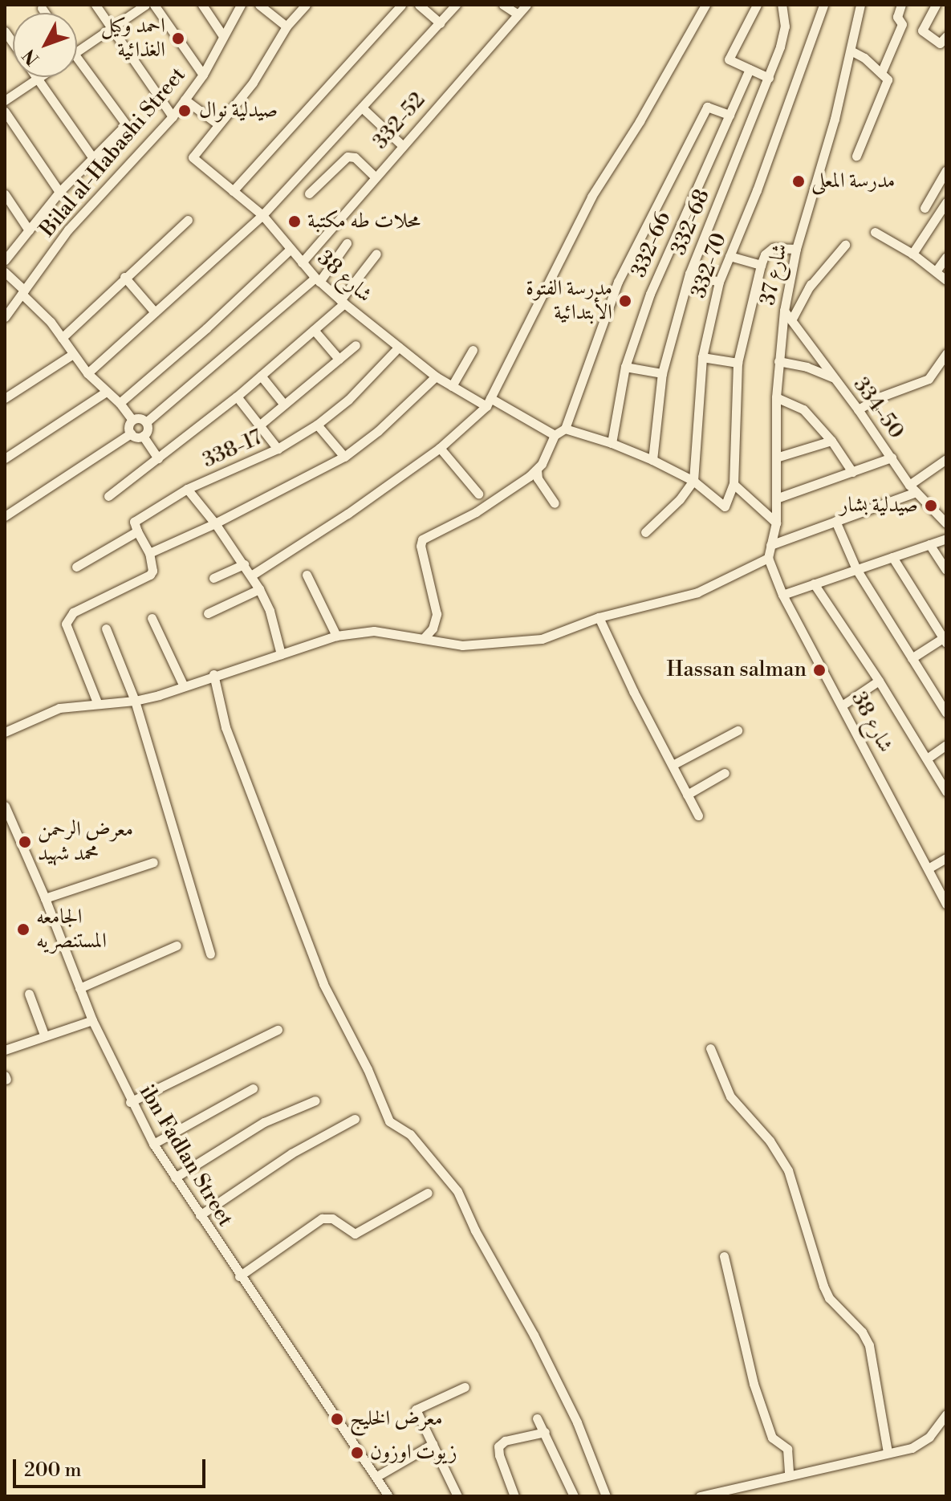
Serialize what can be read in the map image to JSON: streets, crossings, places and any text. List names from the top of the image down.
{
  "streets": {
    "street": [
      "332-52",
      "Bilal al-Habashi Street",
      "332-68",
      "332-66",
      "332-70",
      "شارع 37",
      "شارع 38",
      "334-50",
      "338-17",
      "ibn Fadlan Street"
    ]
  },
  "crossings": [
    ["332-52", "شارع 38"],
    ["شارع 37", "شارع 38"],
    ["شارع 37", "334-50"],
    ["شارع 38", "338-17"]
  ],
  "places": [
    "احمد وكيل الغذائية",
    "صيدلية نوال",
    "مدرسة المعلى",
    "محلات طه مكتبة",
    "مدرسة الفتوة الأبتدائية",
    "صيدلية بشار",
    "Hassan salman",
    "معرض الرحمن محمد شهيد",
    "الجامعه المستنصريه",
    "معرض الخليج",
    "زيوت اوزون"
  ],
  "scale_bar": "200 m",
  "north": "bottom left"
}
